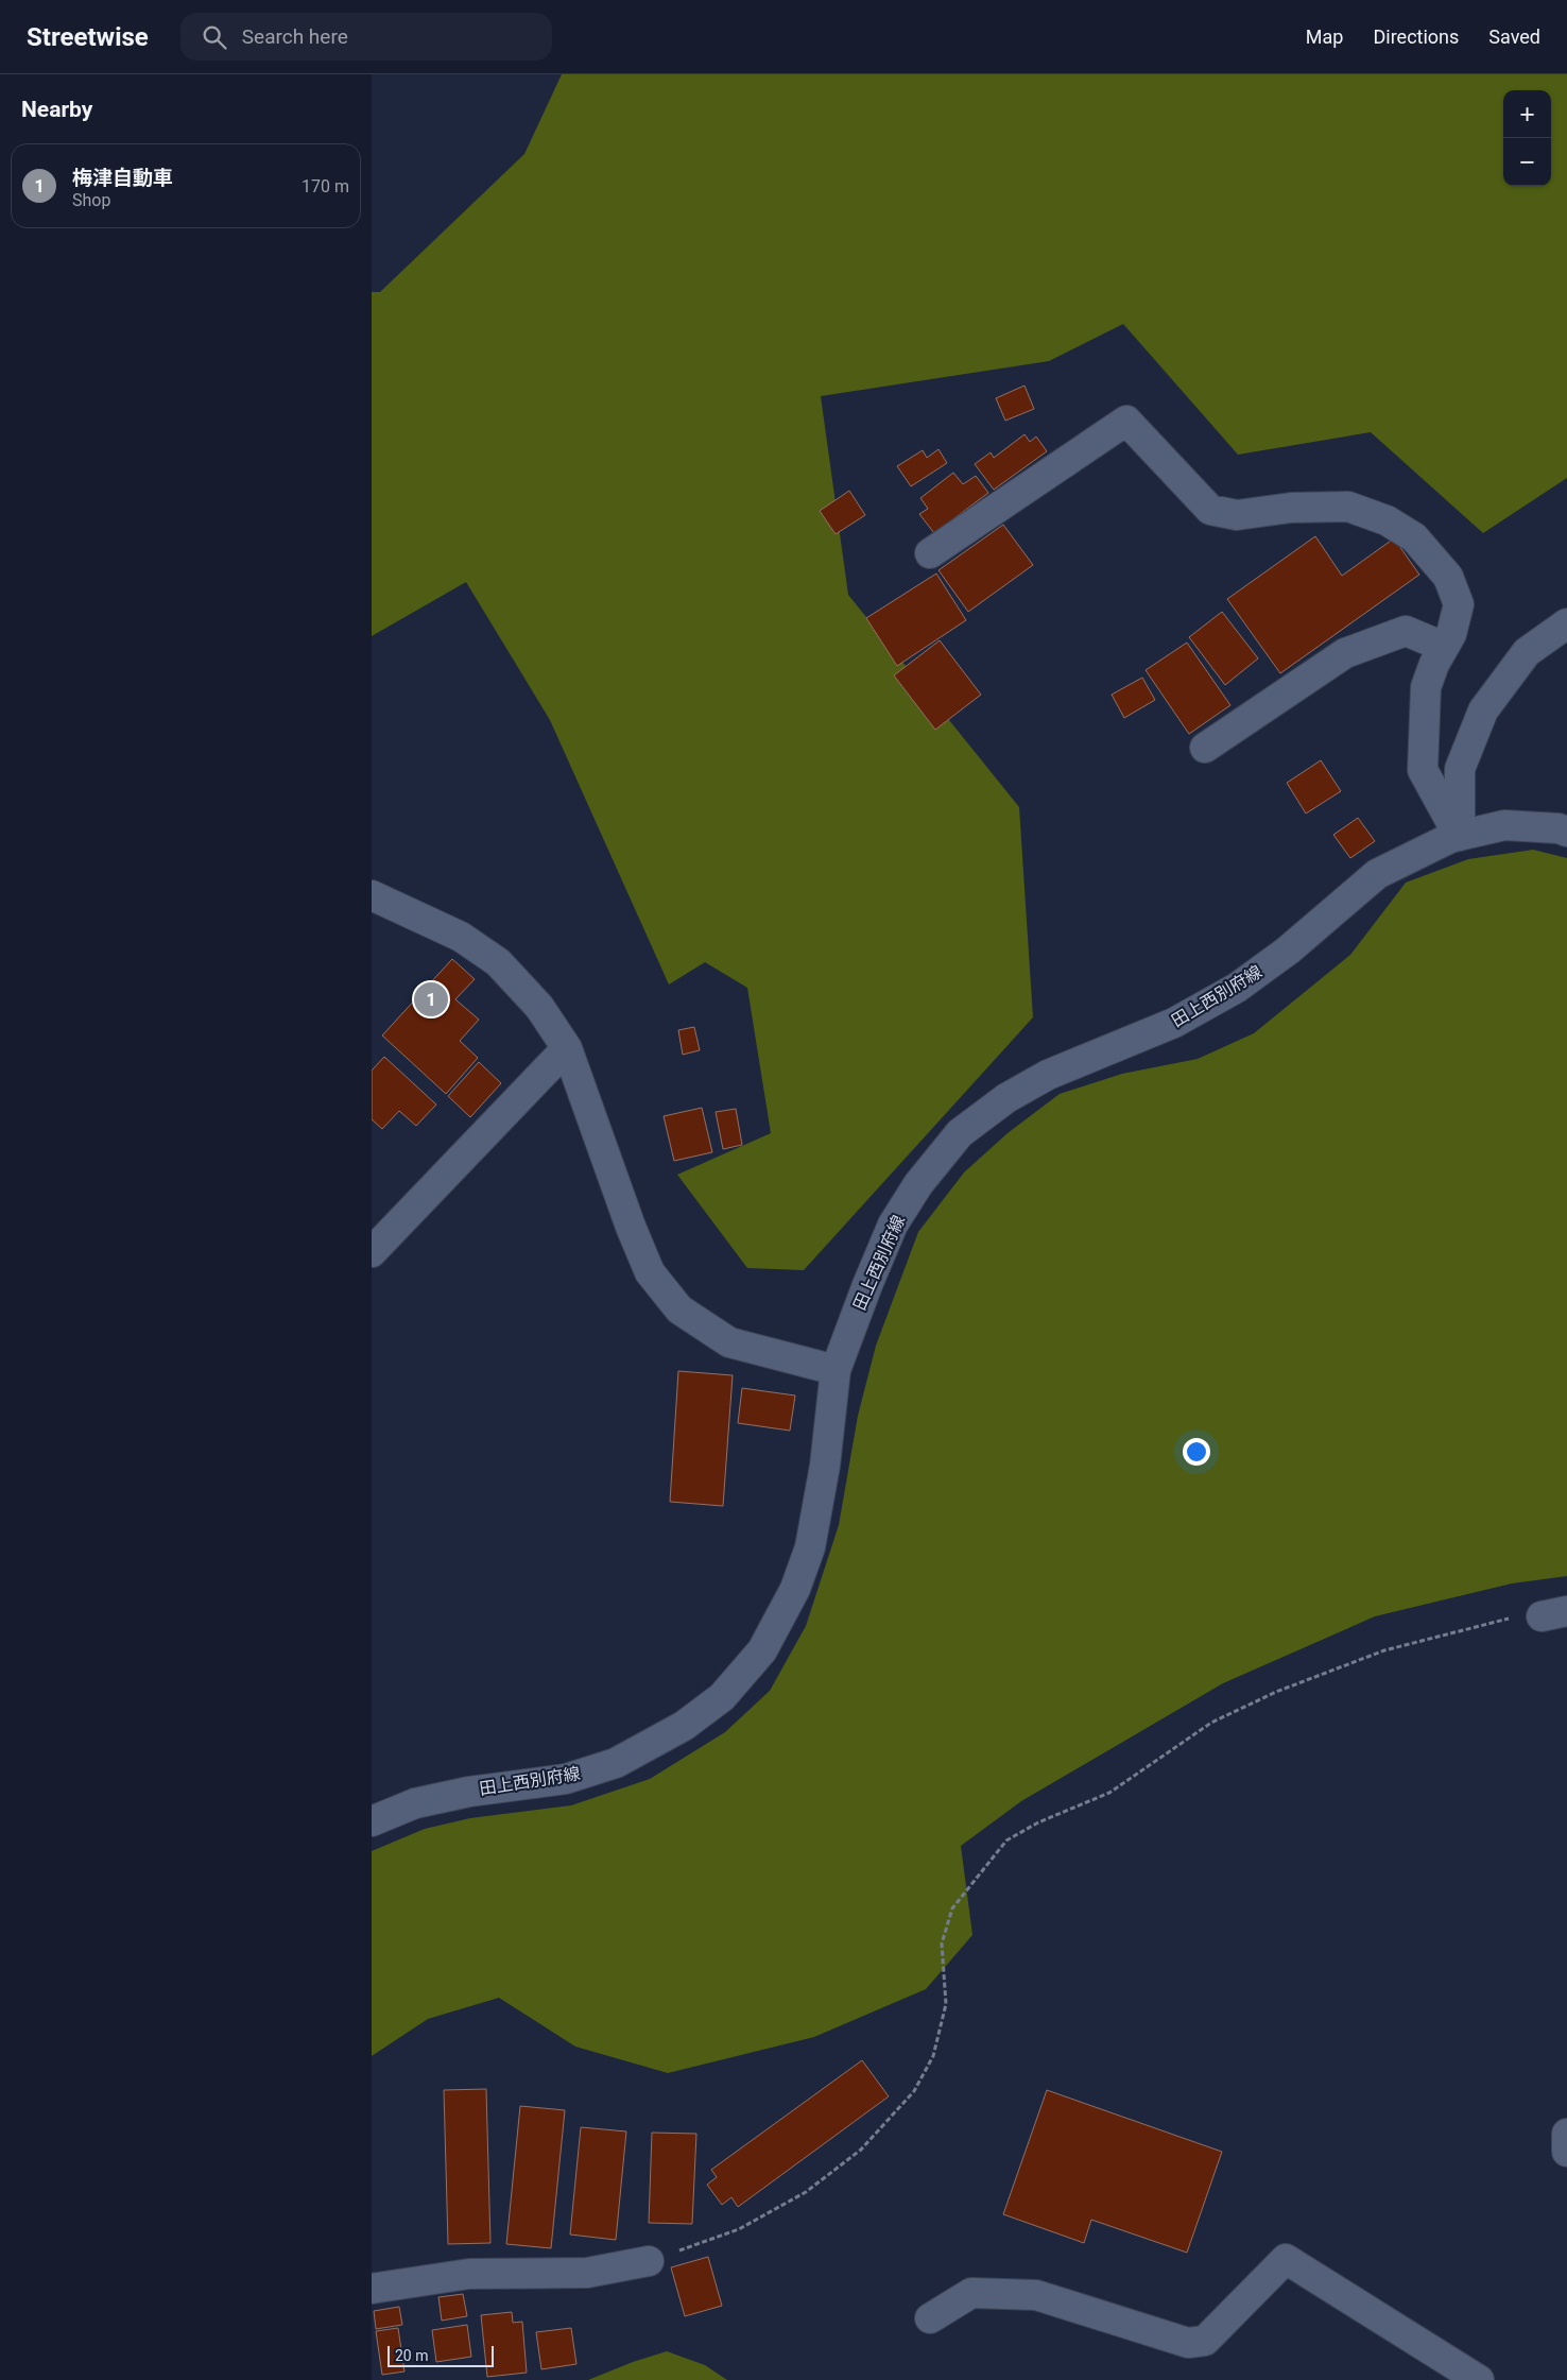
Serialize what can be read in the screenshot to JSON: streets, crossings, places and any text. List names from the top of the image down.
{
  "streets": {
    "street": ["田上西別府線"]
  },
  "scale_bar": "20 m",
  "page": {
    "header": "Streetwise",
    "search": "Search here",
    "nav": ["Map", "Directions", "Saved"],
    "heading": "Nearby",
    "map_buttons": ["+", "−"],
    "list": [
      {
        "mark": "1",
        "name": "梅津自動車",
        "note": "Shop",
        "value": "170 m"
      }
    ],
    "pins": "1",
    "scale": "20 m"
  }
}
